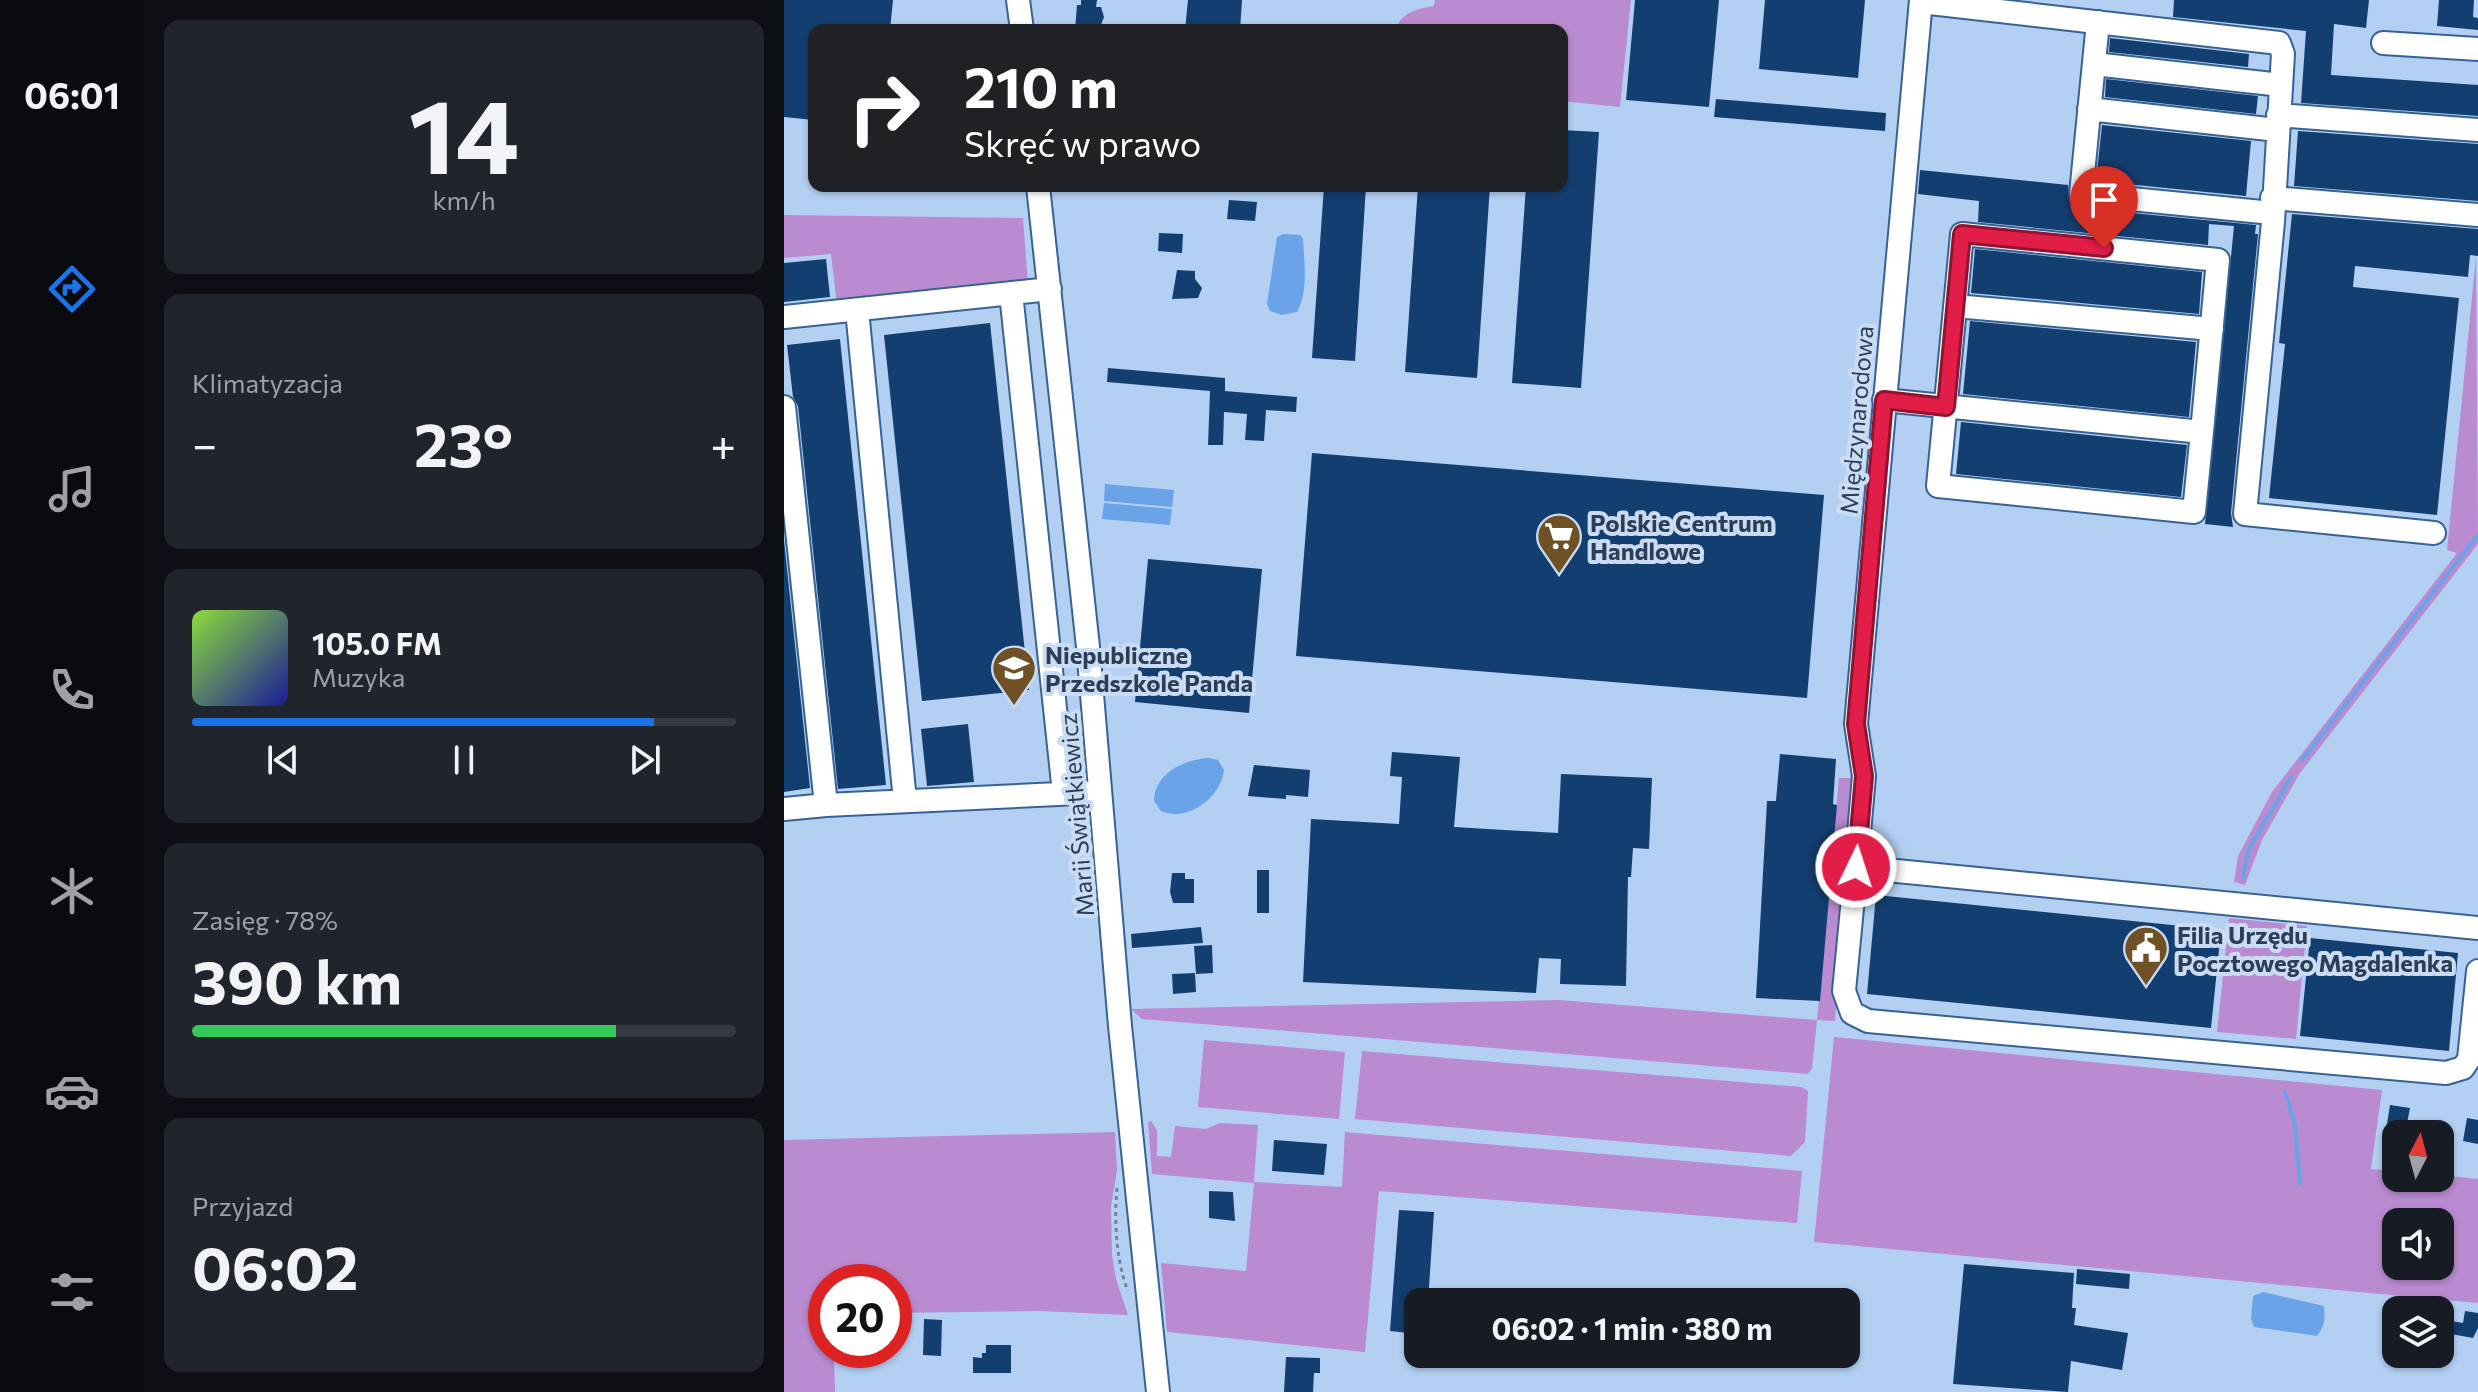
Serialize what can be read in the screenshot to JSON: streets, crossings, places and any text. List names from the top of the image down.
{
  "streets": {
    "street": ["Międzynarodowa", "Marii Świątkiewicz"]
  },
  "places": {
    "supermarket": ["Polskie Centrum Handlowe"],
    "school or university": ["Niepubliczne Przedszkole Panda"],
    "public building": ["Filia Urzędu Pocztowego Magdalenka"]
  },
  "north": "top",
  "page": {
    "tabs": "06:01",
    "tile": [
      ["14", "km/h"],
      "Klimatyzacja",
      ["Zasięg · 78%", "390 km"],
      ["Przyjazd", "06:02"]
    ],
    "turn": ["210 m", "Skręć w prawo"],
    "heat": ["−", "23°", "+"],
    "song": ["105.0 FM", "Muzyka"],
    "limit": "20",
    "trip": "06:02 · 1 min · 380 m"
  }
}
